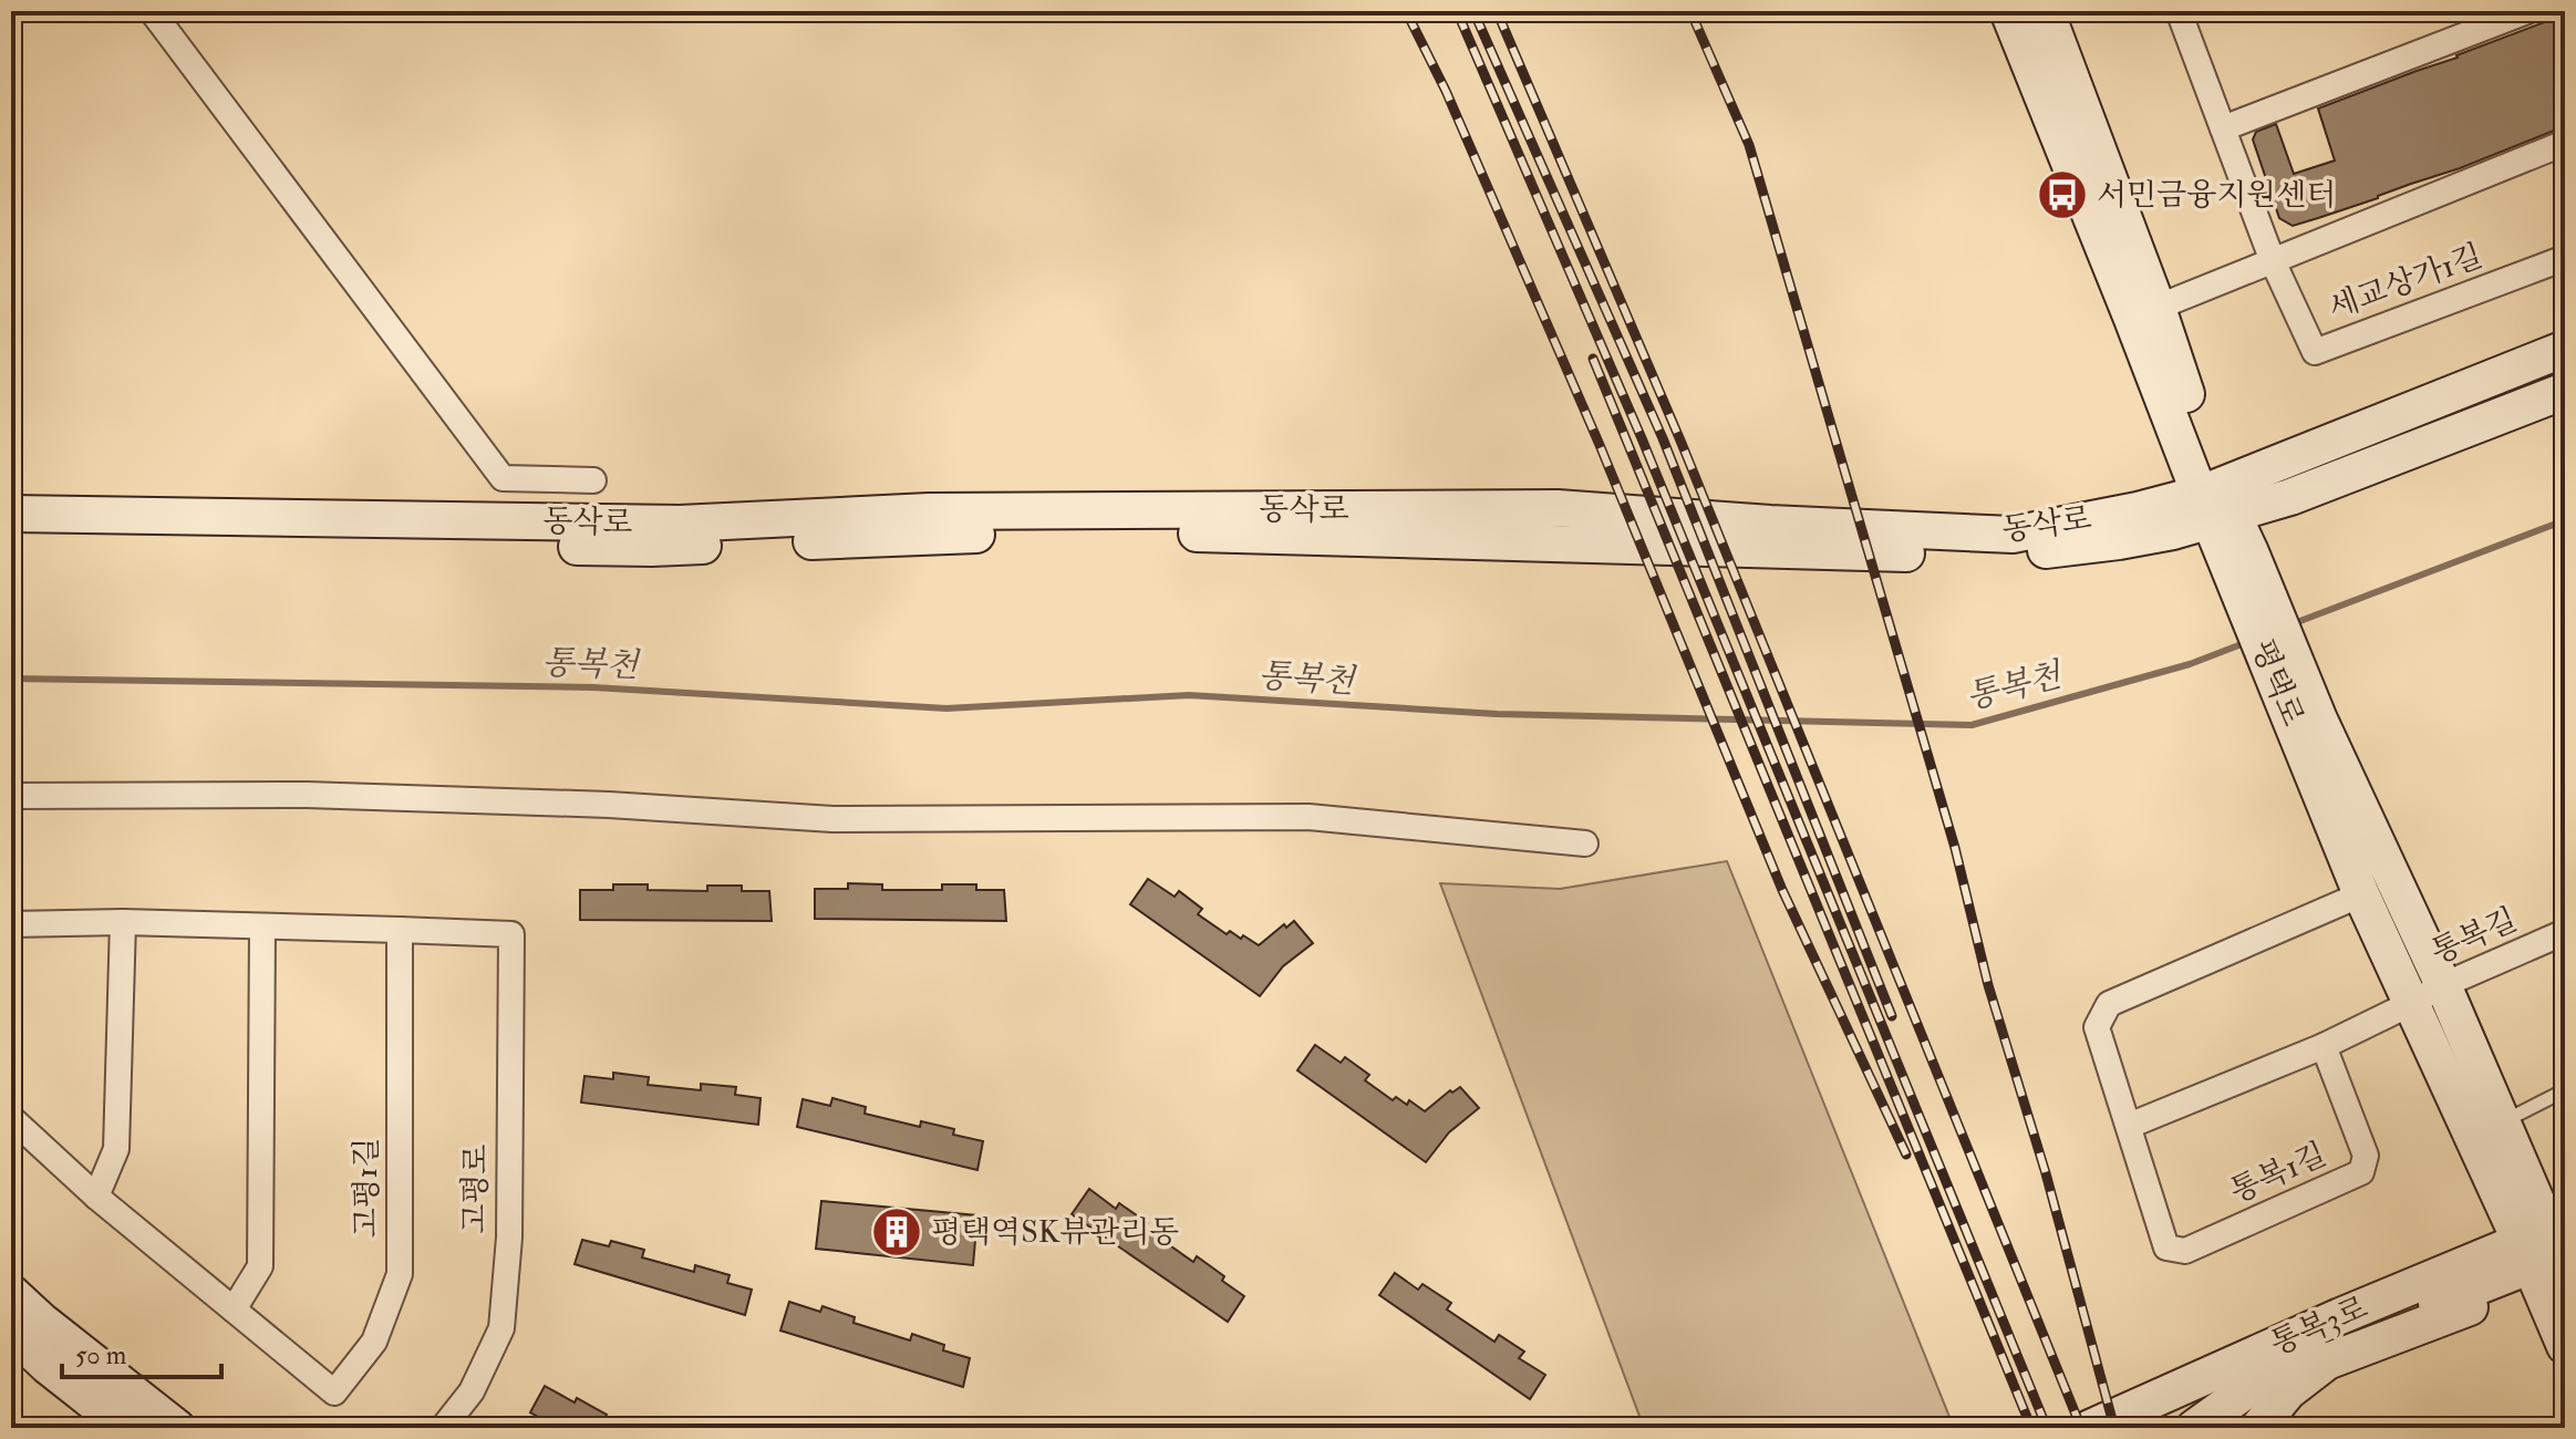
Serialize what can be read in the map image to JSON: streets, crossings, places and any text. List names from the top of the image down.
{
  "streets": {
    "street": [
      "세교상가1길",
      "동삭로",
      "평택로",
      "통복길",
      "통복1길",
      "고평1길",
      "고평로",
      "통복3로"
    ]
  },
  "crossings": [
    ["동삭로", "평택로"],
    ["평택로", "통복길"],
    ["평택로", "통복1길"],
    ["평택로", "통복3로"],
    ["통복길", "통복1길"],
    ["고평1길", "고평로"]
  ],
  "water": ["통복천"],
  "places": {
    "bus stop": ["서민금융지원센터"],
    "building": ["평택역SK뷰관리동"]
  },
  "scale_bar": "50 m"
}
